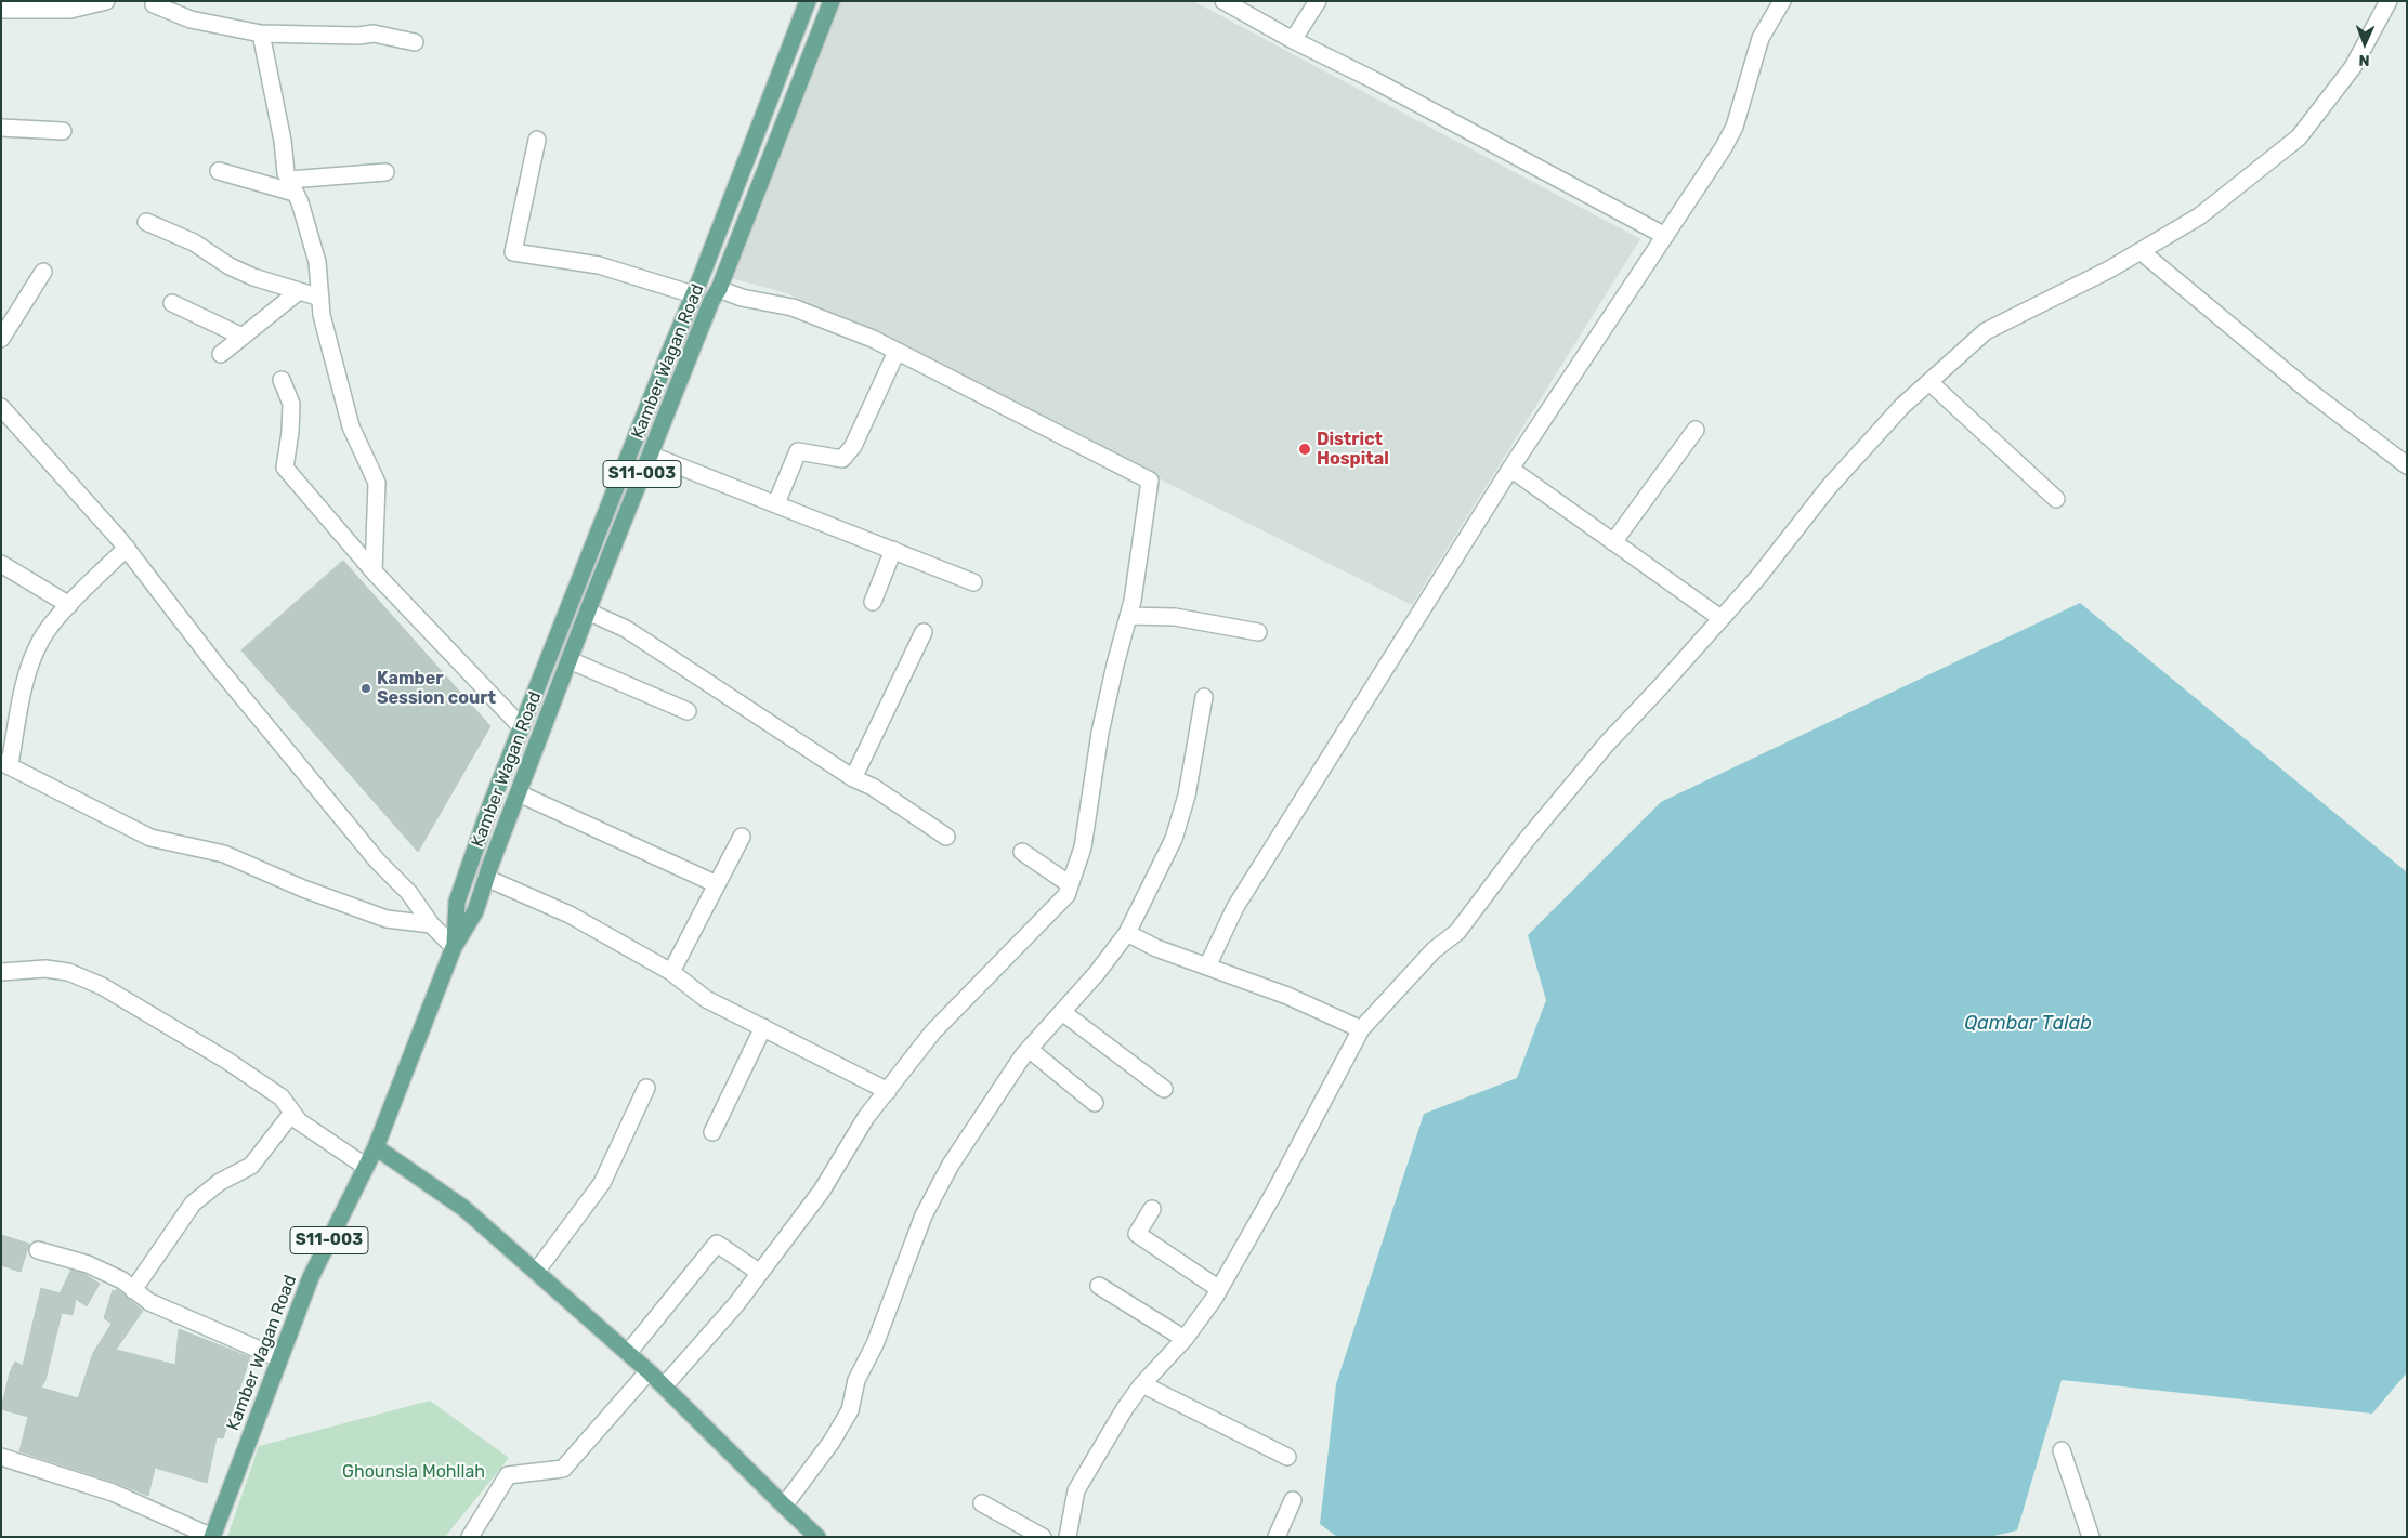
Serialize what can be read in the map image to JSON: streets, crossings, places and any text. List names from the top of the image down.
{
  "streets": {
    "main road": ["Kamber Wagan Road", "S11-003"]
  },
  "water": ["Qambar Talab"],
  "parks": ["Ghounsla Mohllah"],
  "places": ["District Hospital", "Kamber Session court"],
  "north": "bottom"
}
